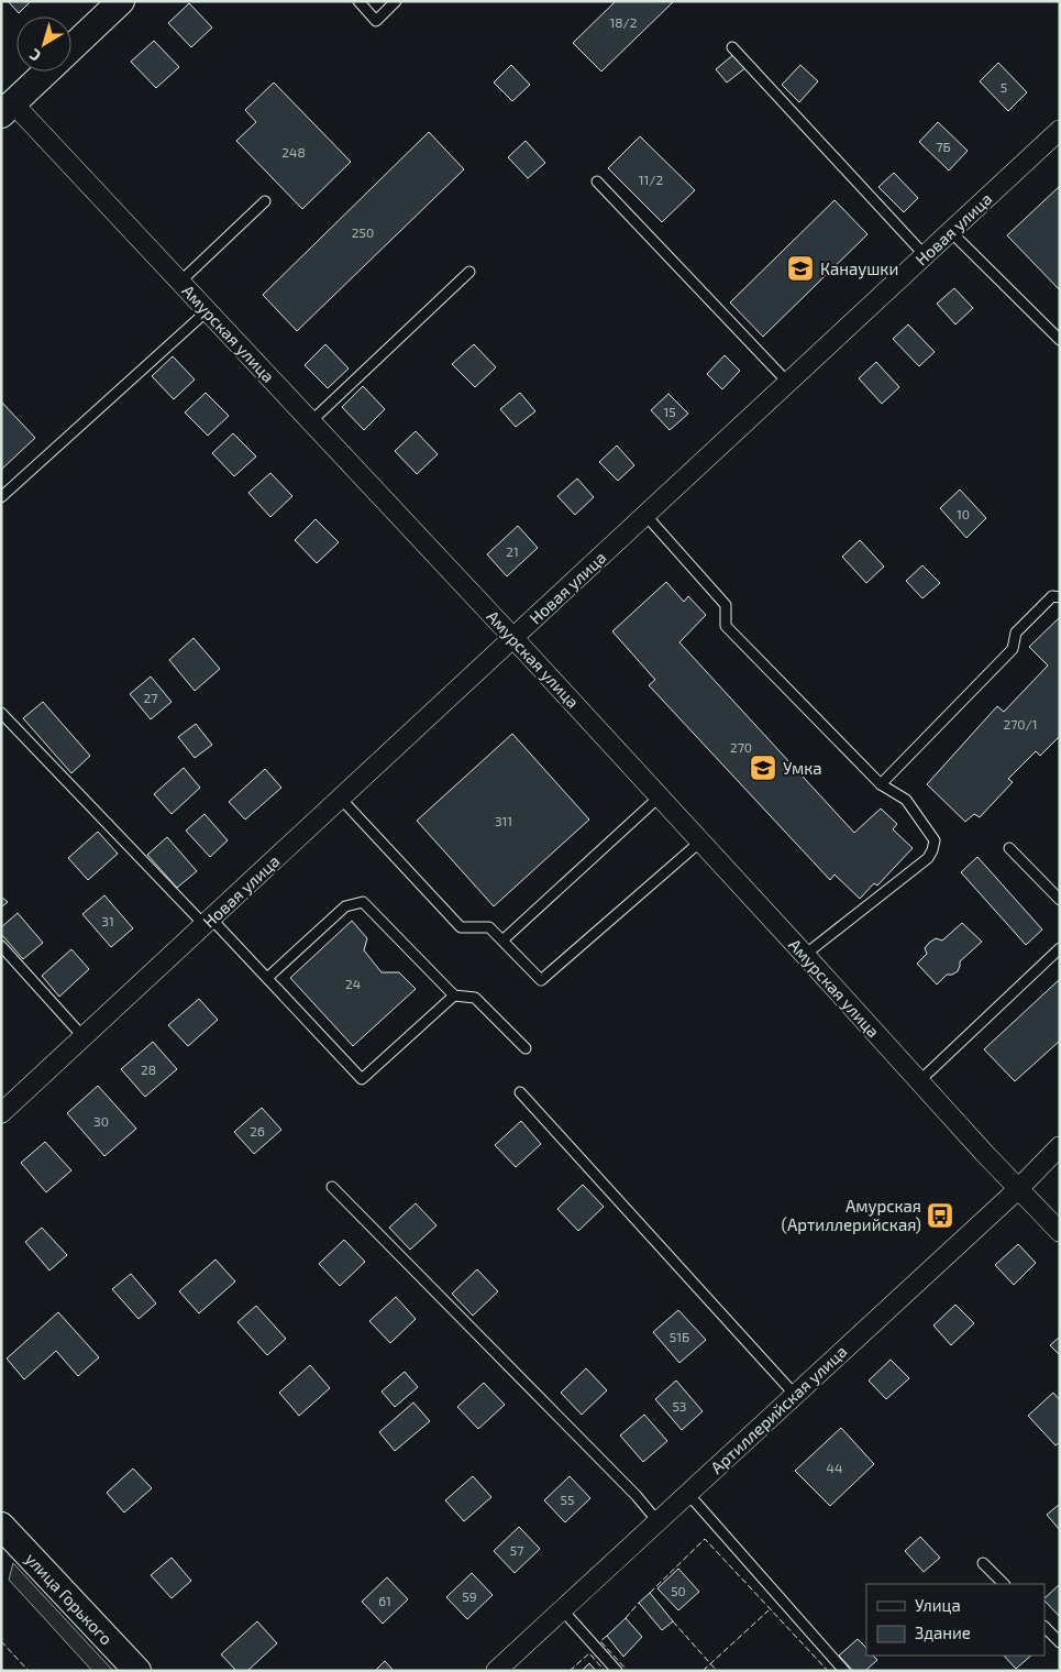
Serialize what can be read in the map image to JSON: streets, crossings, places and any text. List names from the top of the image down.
{
  "streets": {
    "main road": ["улица Горького"],
    "street": ["Новая улица", "Амурская улица", "Артиллерийская улица"]
  },
  "crossings": [
    ["Новая улица", "Амурская улица"],
    ["Амурская улица", "Артиллерийская улица"]
  ],
  "places": {
    "school or university": ["Канаушки", "Умка"],
    "bus stop": ["Амурская (Артиллерийская)"]
  },
  "house_numbers": [
    "18/2",
    "5",
    "7Б",
    "248",
    "11/2",
    "250",
    "15",
    "10",
    "21",
    "27",
    "270/1",
    "270",
    "311",
    "31",
    "24",
    "28",
    "30",
    "26",
    "51Б",
    "53",
    "44",
    "55",
    "57",
    "50",
    "59",
    "61"
  ],
  "legend": ["Улица", "Здание"],
  "north": "bottom left"
}
